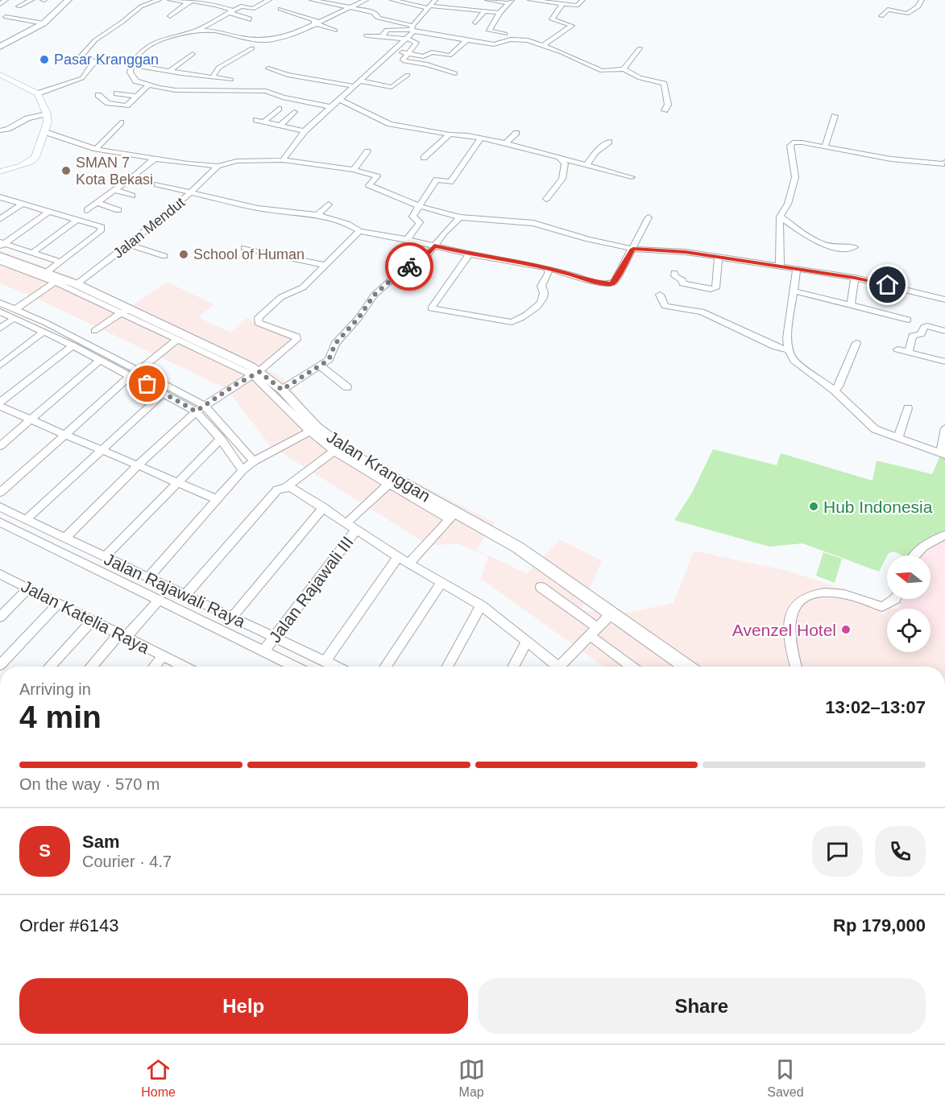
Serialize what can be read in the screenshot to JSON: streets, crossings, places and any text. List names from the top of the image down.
{
  "streets": {
    "main road": ["Jalan Kranggan"],
    "street": [
      "Jalan Mendut",
      "Jalan Rajawali III",
      "Jalan Rajawali Raya",
      "Jalan Katelia Raya"
    ]
  },
  "crossings": [
    ["Jalan Mendut", "Jalan Kranggan"],
    ["Jalan Rajawali III", "Jalan Rajawali Raya"]
  ],
  "places": [
    "Pasar Kranggan",
    "SMAN 7 Kota Bekasi",
    "School of Human",
    "Hub Indonesia",
    "Avenzel Hotel"
  ],
  "north": "left",
  "page": {
    "heading": ["4 min", "Arriving in", "13:02–13:07"],
    "panel": [
      "Sam",
      "Courier · 4.7",
      "Order #6143",
      "Rp 179,000"
    ],
    "bar": "On the way · 570 m",
    "round": "S",
    "buttons": ["Help", "Share"],
    "tabs": ["Home", "Map", "Saved"]
  }
}
